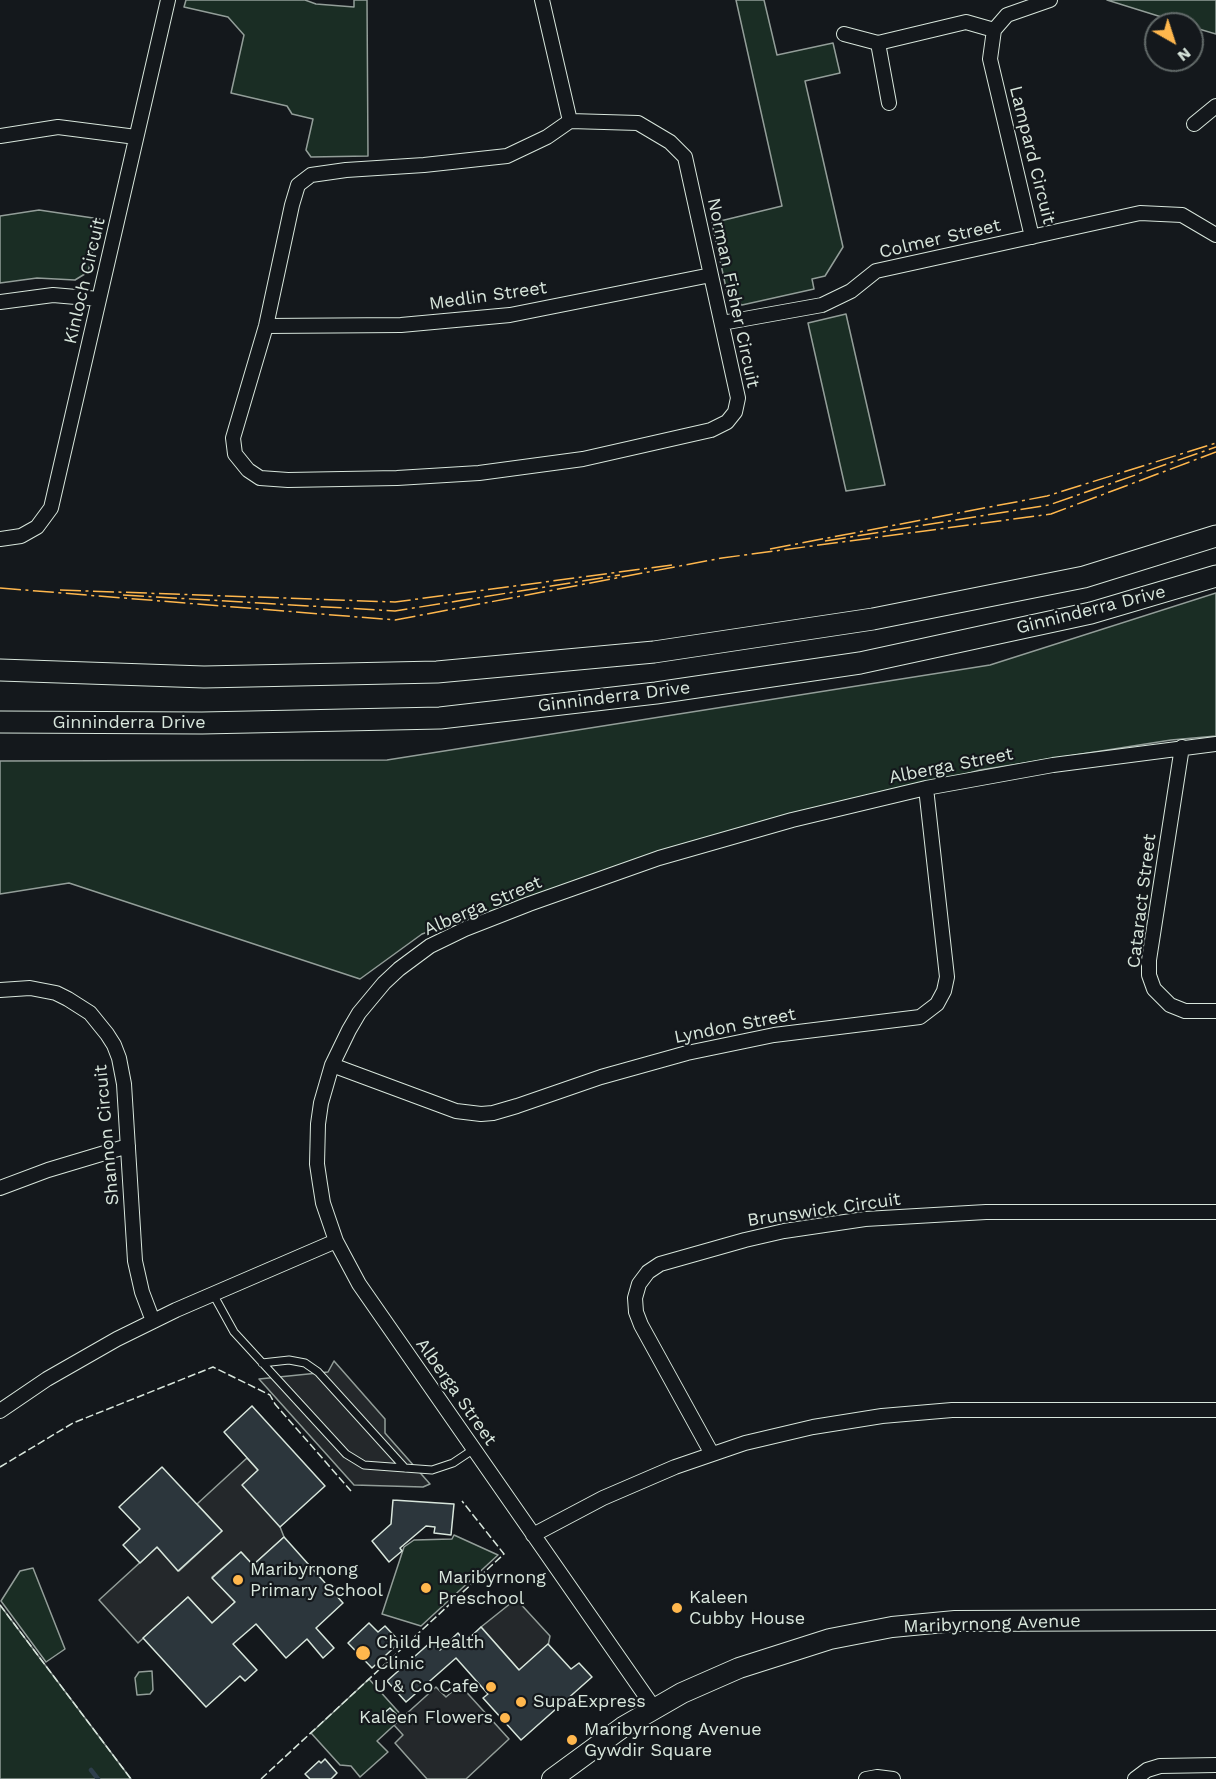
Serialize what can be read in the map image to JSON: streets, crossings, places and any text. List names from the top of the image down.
{
  "streets": {
    "main road": ["Ginninderra Drive"],
    "street": [
      "Lampard Circuit",
      "Colmer Street",
      "Kinloch Circuit",
      "Norman Fisher Circuit",
      "Medlin Street",
      "Alberga Street",
      "Cataract Street",
      "Lyndon Street",
      "Shannon Circuit",
      "Brunswick Circuit",
      "Maribyrnong Avenue"
    ]
  },
  "crossings": [
    ["Lampard Circuit", "Colmer Street"],
    ["Colmer Street", "Norman Fisher Circuit"],
    ["Norman Fisher Circuit", "Medlin Street"],
    ["Alberga Street", "Cataract Street"],
    ["Alberga Street", "Lyndon Street"],
    ["Alberga Street", "Maribyrnong Avenue"]
  ],
  "places": [
    "Maribyrnong Primary School",
    "Maribyrnong Preschool",
    "Kaleen Cubby House",
    "Child Health Clinic",
    "U & Co Cafe",
    "SupaExpress",
    "Kaleen Flowers",
    "Maribyrnong Avenue Gywdir Square"
  ],
  "north": "bottom right"
}
